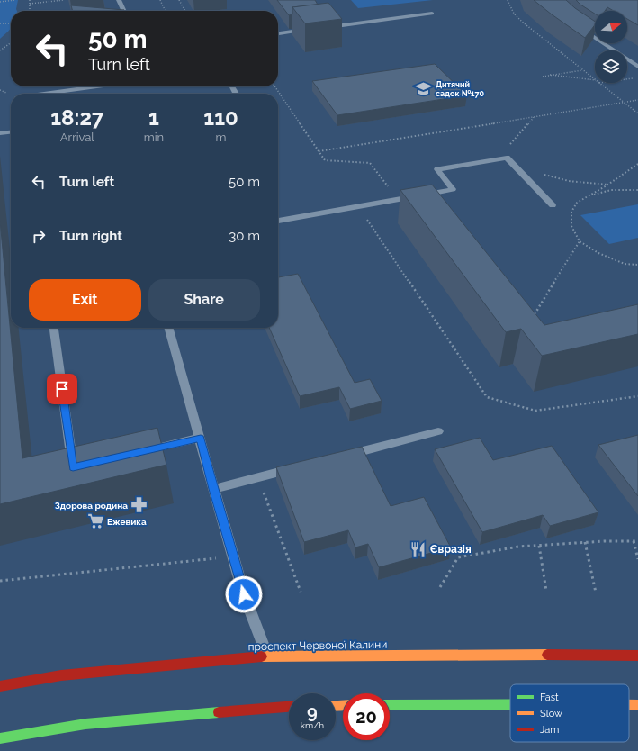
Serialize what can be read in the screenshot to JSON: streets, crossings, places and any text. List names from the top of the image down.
{
  "streets": {
    "main road": ["проспект Червоної Калини"]
  },
  "places": {
    "school or university": ["Дитячий садок №170"],
    "pharmacy": ["Здорова родина"],
    "supermarket": ["Ежевика"],
    "restaurant": ["Євразія"]
  },
  "legend": ["Fast", "Slow", "Jam"],
  "north": "right",
  "page": {
    "turn": ["50 m", "Turn left"],
    "eta": [
      "18:27",
      "Arrival",
      "1",
      "min",
      "110",
      "m"
    ],
    "list": [
      {
        "name": "Turn left",
        "value": "50 m"
      },
      {
        "name": "Turn right",
        "value": "30 m"
      }
    ],
    "buttons": ["Exit", "Share"],
    "speed": "9 km/h",
    "limit": "20"
  }
}
